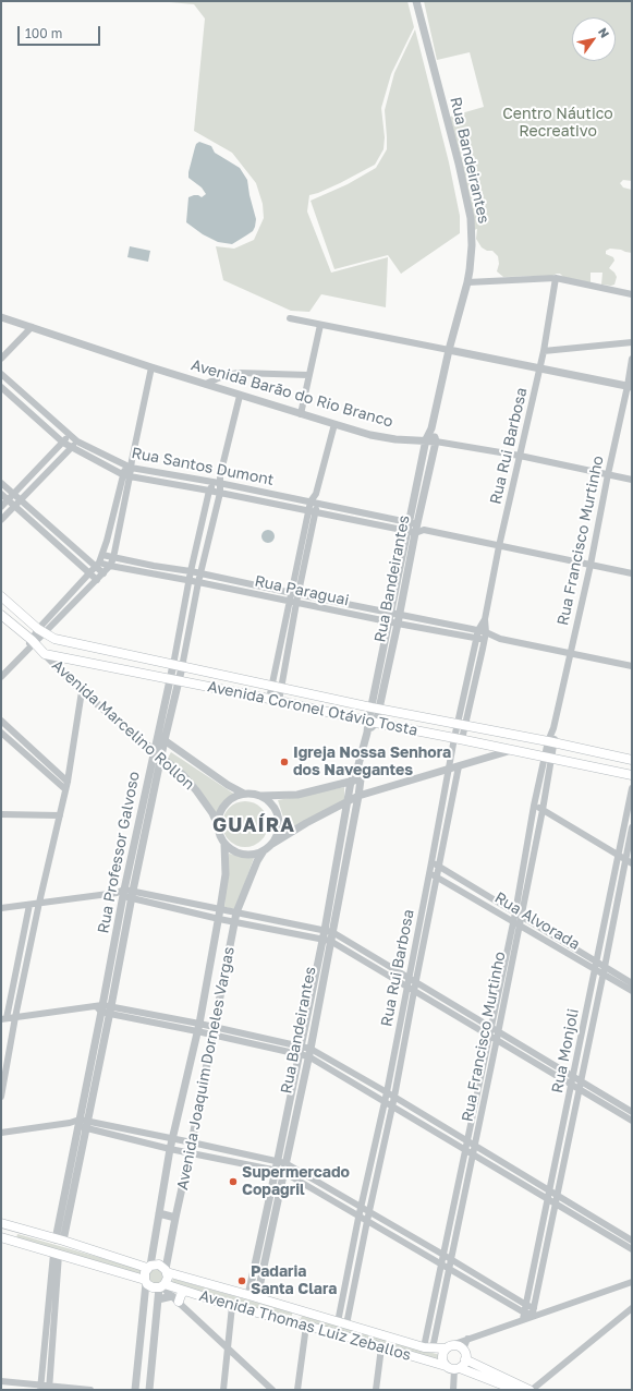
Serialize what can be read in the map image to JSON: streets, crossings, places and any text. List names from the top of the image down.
{
  "streets": {
    "main road": [
      "Avenida Coronel Otávio Tosta",
      "Avenida Marcelino Rollon",
      "Avenida Joaquim Dorneles Vargas",
      "Avenida Thomas Luiz Zeballos"
    ],
    "street": [
      "Rua Bandeirantes",
      "Avenida Barão do Rio Branco",
      "Rua Rui Barbosa",
      "Rua Santos Dumont",
      "Rua Francisco Murtinho",
      "Rua Paraguai",
      "Rua Professor Galvoso",
      "Rua Alvorada",
      "Rua Monjoli"
    ]
  },
  "crossings": [
    ["Rua Bandeirantes", "Avenida Barão do Rio Branco"],
    ["Rua Bandeirantes", "Rua Santos Dumont"],
    ["Rua Bandeirantes", "Rua Paraguai"],
    ["Rua Bandeirantes", "Avenida Coronel Otávio Tosta"],
    ["Rua Bandeirantes", "Avenida Thomas Luiz Zeballos"],
    ["Avenida Barão do Rio Branco", "Rua Rui Barbosa"],
    ["Avenida Barão do Rio Branco", "Rua Francisco Murtinho"],
    ["Avenida Barão do Rio Branco", "Rua Professor Galvoso"],
    ["Rua Rui Barbosa", "Rua Santos Dumont"],
    ["Rua Rui Barbosa", "Rua Paraguai"],
    ["Rua Rui Barbosa", "Avenida Coronel Otávio Tosta"],
    ["Rua Rui Barbosa", "Rua Alvorada"],
    ["Rua Rui Barbosa", "Avenida Thomas Luiz Zeballos"],
    ["Rua Santos Dumont", "Rua Francisco Murtinho"],
    ["Rua Santos Dumont", "Rua Professor Galvoso"],
    ["Rua Francisco Murtinho", "Rua Paraguai"],
    ["Rua Francisco Murtinho", "Avenida Coronel Otávio Tosta"],
    ["Rua Francisco Murtinho", "Rua Alvorada"],
    ["Rua Francisco Murtinho", "Avenida Thomas Luiz Zeballos"],
    ["Rua Paraguai", "Rua Professor Galvoso"],
    ["Avenida Coronel Otávio Tosta", "Avenida Marcelino Rollon"],
    ["Avenida Coronel Otávio Tosta", "Rua Professor Galvoso"],
    ["Avenida Marcelino Rollon", "Rua Professor Galvoso"],
    ["Avenida Marcelino Rollon", "Avenida Joaquim Dorneles Vargas"],
    ["Rua Professor Galvoso", "Avenida Thomas Luiz Zeballos"],
    ["Rua Alvorada", "Rua Monjoli"],
    ["Rua Monjoli", "Avenida Thomas Luiz Zeballos"],
    ["Avenida Joaquim Dorneles Vargas", "Avenida Thomas Luiz Zeballos"]
  ],
  "districts": ["GUAÍRA"],
  "parks": ["Centro Náutico Recreativo"],
  "places": ["Igreja Nossa Senhora dos Navegantes", "Supermercado Copagril", "Padaria Santa Clara"],
  "scale_bar": "100 m",
  "north": "top right"
}
